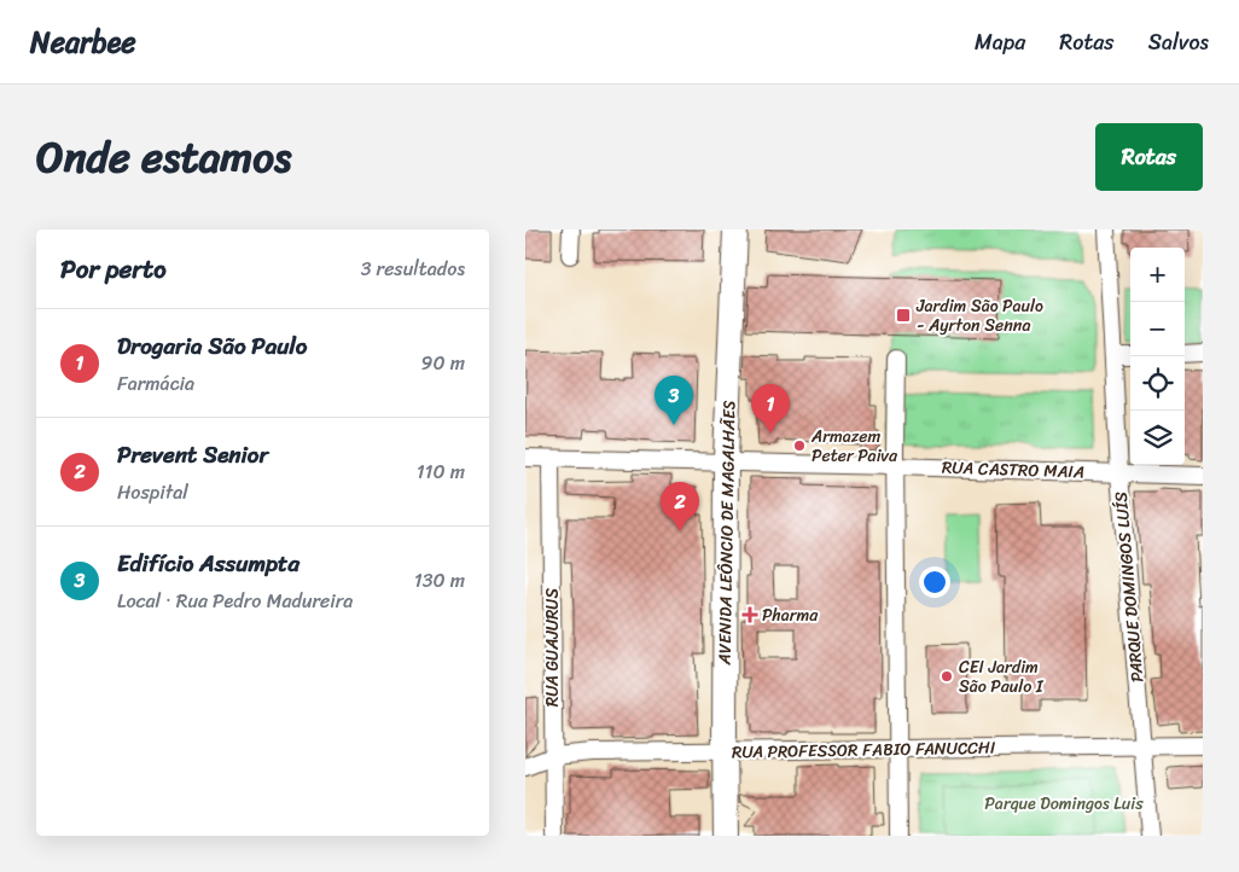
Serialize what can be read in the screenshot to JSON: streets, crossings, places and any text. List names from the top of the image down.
{
  "streets": {
    "main road": ["AVENIDA LEÔNCIO DE MAGALHÃES"],
    "street": [
      "RUA CASTRO MAIA",
      "PARQUE DOMINGOS LUÍS",
      "RUA GUAJURUS",
      "RUA PROFESSOR FABIO FANUCCHI"
    ]
  },
  "crossings": [
    ["RUA CASTRO MAIA", "AVENIDA LEÔNCIO DE MAGALHÃES"],
    ["RUA CASTRO MAIA", "PARQUE DOMINGOS LUÍS"],
    ["RUA CASTRO MAIA", "RUA GUAJURUS"],
    ["AVENIDA LEÔNCIO DE MAGALHÃES", "RUA PROFESSOR FABIO FANUCCHI"],
    ["PARQUE DOMINGOS LUÍS", "RUA PROFESSOR FABIO FANUCCHI"],
    ["RUA GUAJURUS", "RUA PROFESSOR FABIO FANUCCHI"]
  ],
  "parks": ["Parque Domingos Luis"],
  "places": {
    "transit": ["Jardim São Paulo - Ayrton Senna"],
    "other": ["Armazem Peter Paiva", "CEI Jardim São Paulo I"],
    "health": ["Pharma"]
  },
  "page": {
    "header": "Nearbee",
    "nav": ["Mapa", "Rotas", "Salvos"],
    "title": "Onde estamos",
    "buttons": "Rotas",
    "heading": ["Por perto", "3 resultados"],
    "map_buttons": ["+", "−"],
    "list": [
      {
        "mark": "1",
        "name": "Drogaria São Paulo",
        "note": "Farmácia",
        "value": "90 m"
      },
      {
        "mark": "2",
        "name": "Prevent Senior",
        "note": "Hospital",
        "value": "110 m"
      },
      {
        "mark": "3",
        "name": "Edifício Assumpta",
        "note": "Local · Rua Pedro Madureira",
        "value": "130 m"
      }
    ],
    "pins": ["3", "1", "2"]
  }
}
